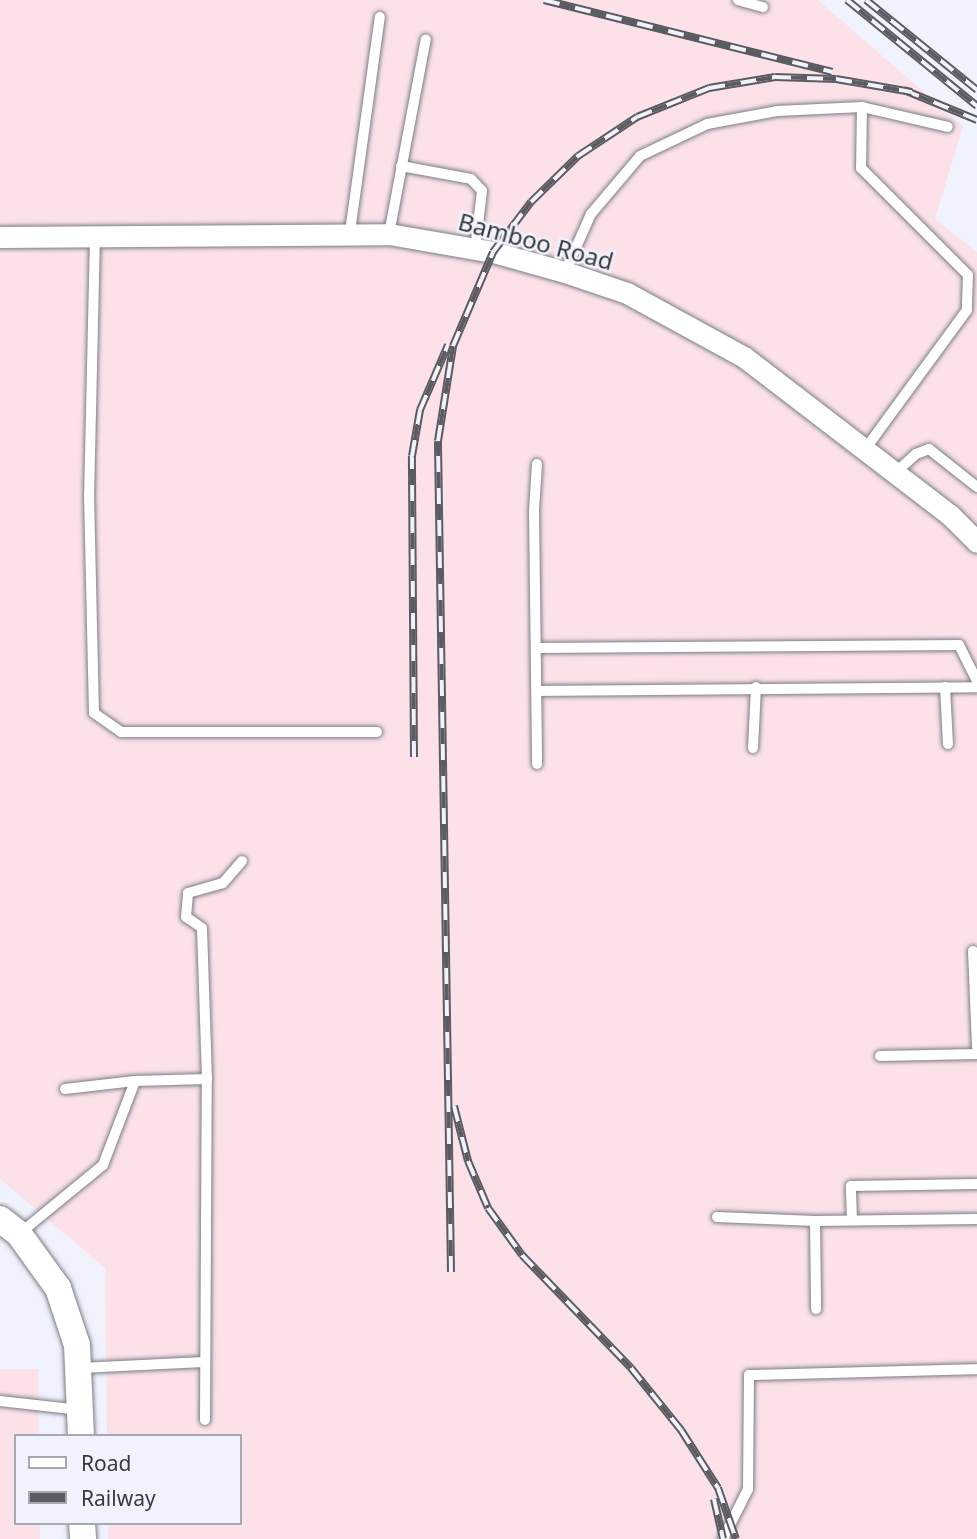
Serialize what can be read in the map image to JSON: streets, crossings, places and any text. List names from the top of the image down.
{
  "streets": {
    "street": ["Bamboo Road"]
  },
  "legend": ["Road", "Railway"]
}
